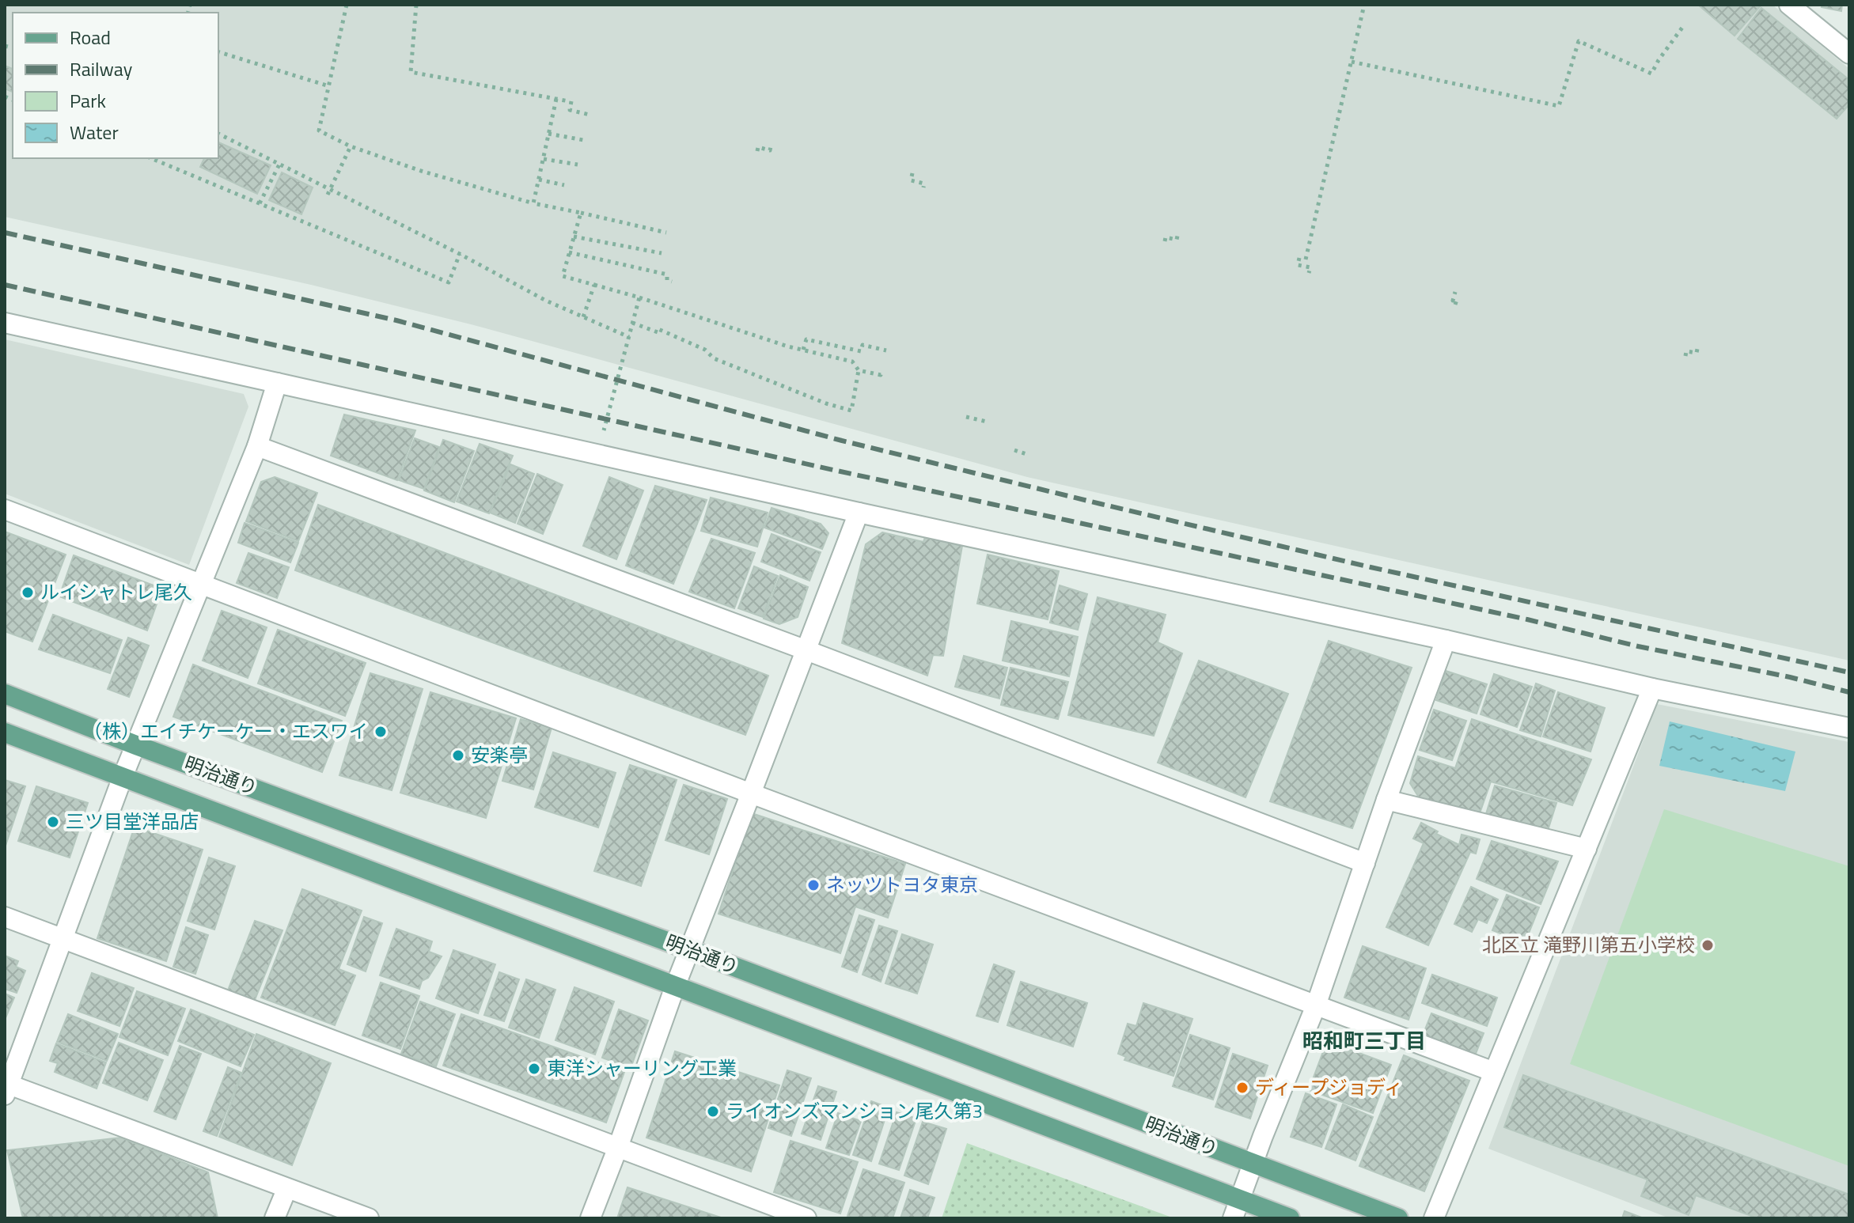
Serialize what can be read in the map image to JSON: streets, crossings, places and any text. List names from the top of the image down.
{
  "streets": {
    "main road": ["明治通り"]
  },
  "districts": ["昭和町三丁目"],
  "places": [
    "ルイシャトレ尾久",
    "（株）エイチケーケー・エスワイ",
    "安楽亭",
    "三ツ目堂洋品店",
    "ネッツトヨタ東京",
    "北区立 滝野川第五小学校",
    "東洋シャーリング工業",
    "ディープジョディ",
    "ライオンズマンション尾久第3"
  ],
  "legend": [
    "Road",
    "Railway",
    "Park",
    "Water"
  ]
}
